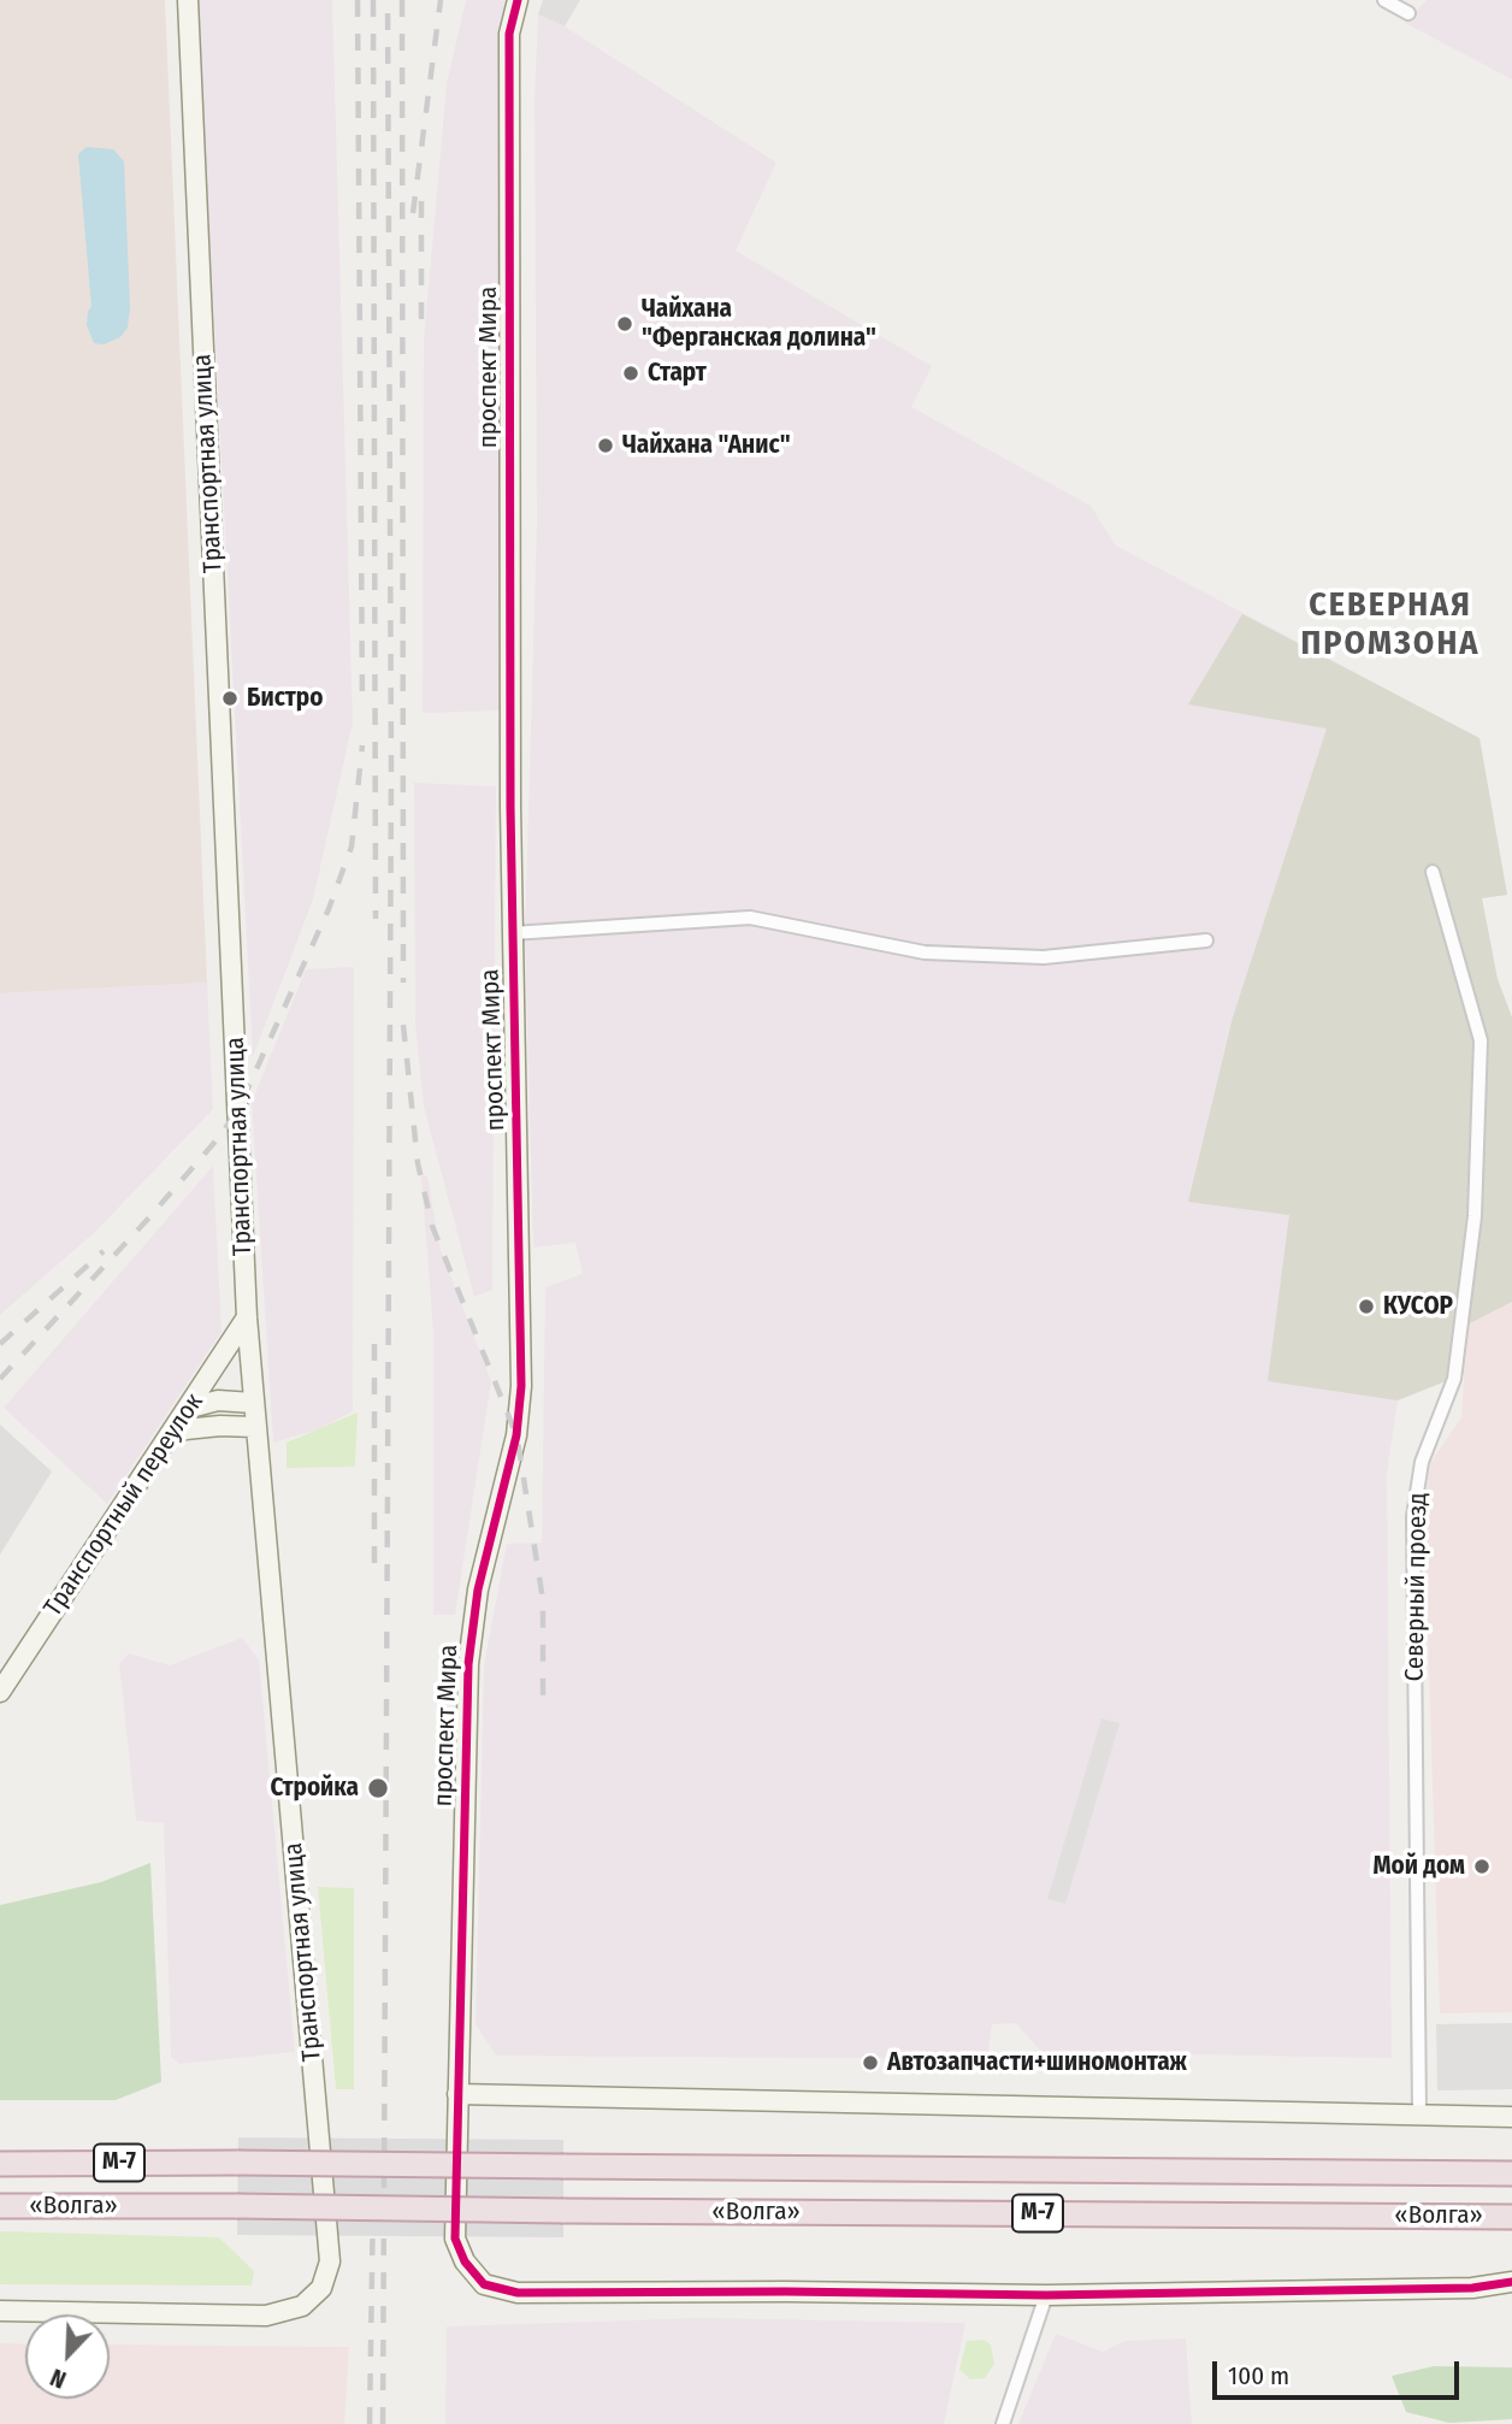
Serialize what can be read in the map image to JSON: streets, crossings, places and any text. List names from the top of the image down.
{
  "streets": {
    "highway": ["М-7", "«Волга»"],
    "street": [
      "проспект Мира",
      "Транспортная улица",
      "Транспортный переулок",
      "Северный проезд"
    ]
  },
  "crossings": [
    ["Транспортная улица", "Транспортный переулок"]
  ],
  "districts": ["СЕВЕРНАЯ ПРОМЗОНА"],
  "places": [
    "Чайхана \"Ферганская долина\"",
    "Старт",
    "Чайхана \"Анис\"",
    "Бистро",
    "КУСОР",
    "Стройка",
    "Мой дом",
    "Автозапчасти+шиномонтаж"
  ],
  "scale_bar": "100 m",
  "north": "bottom left"
}
